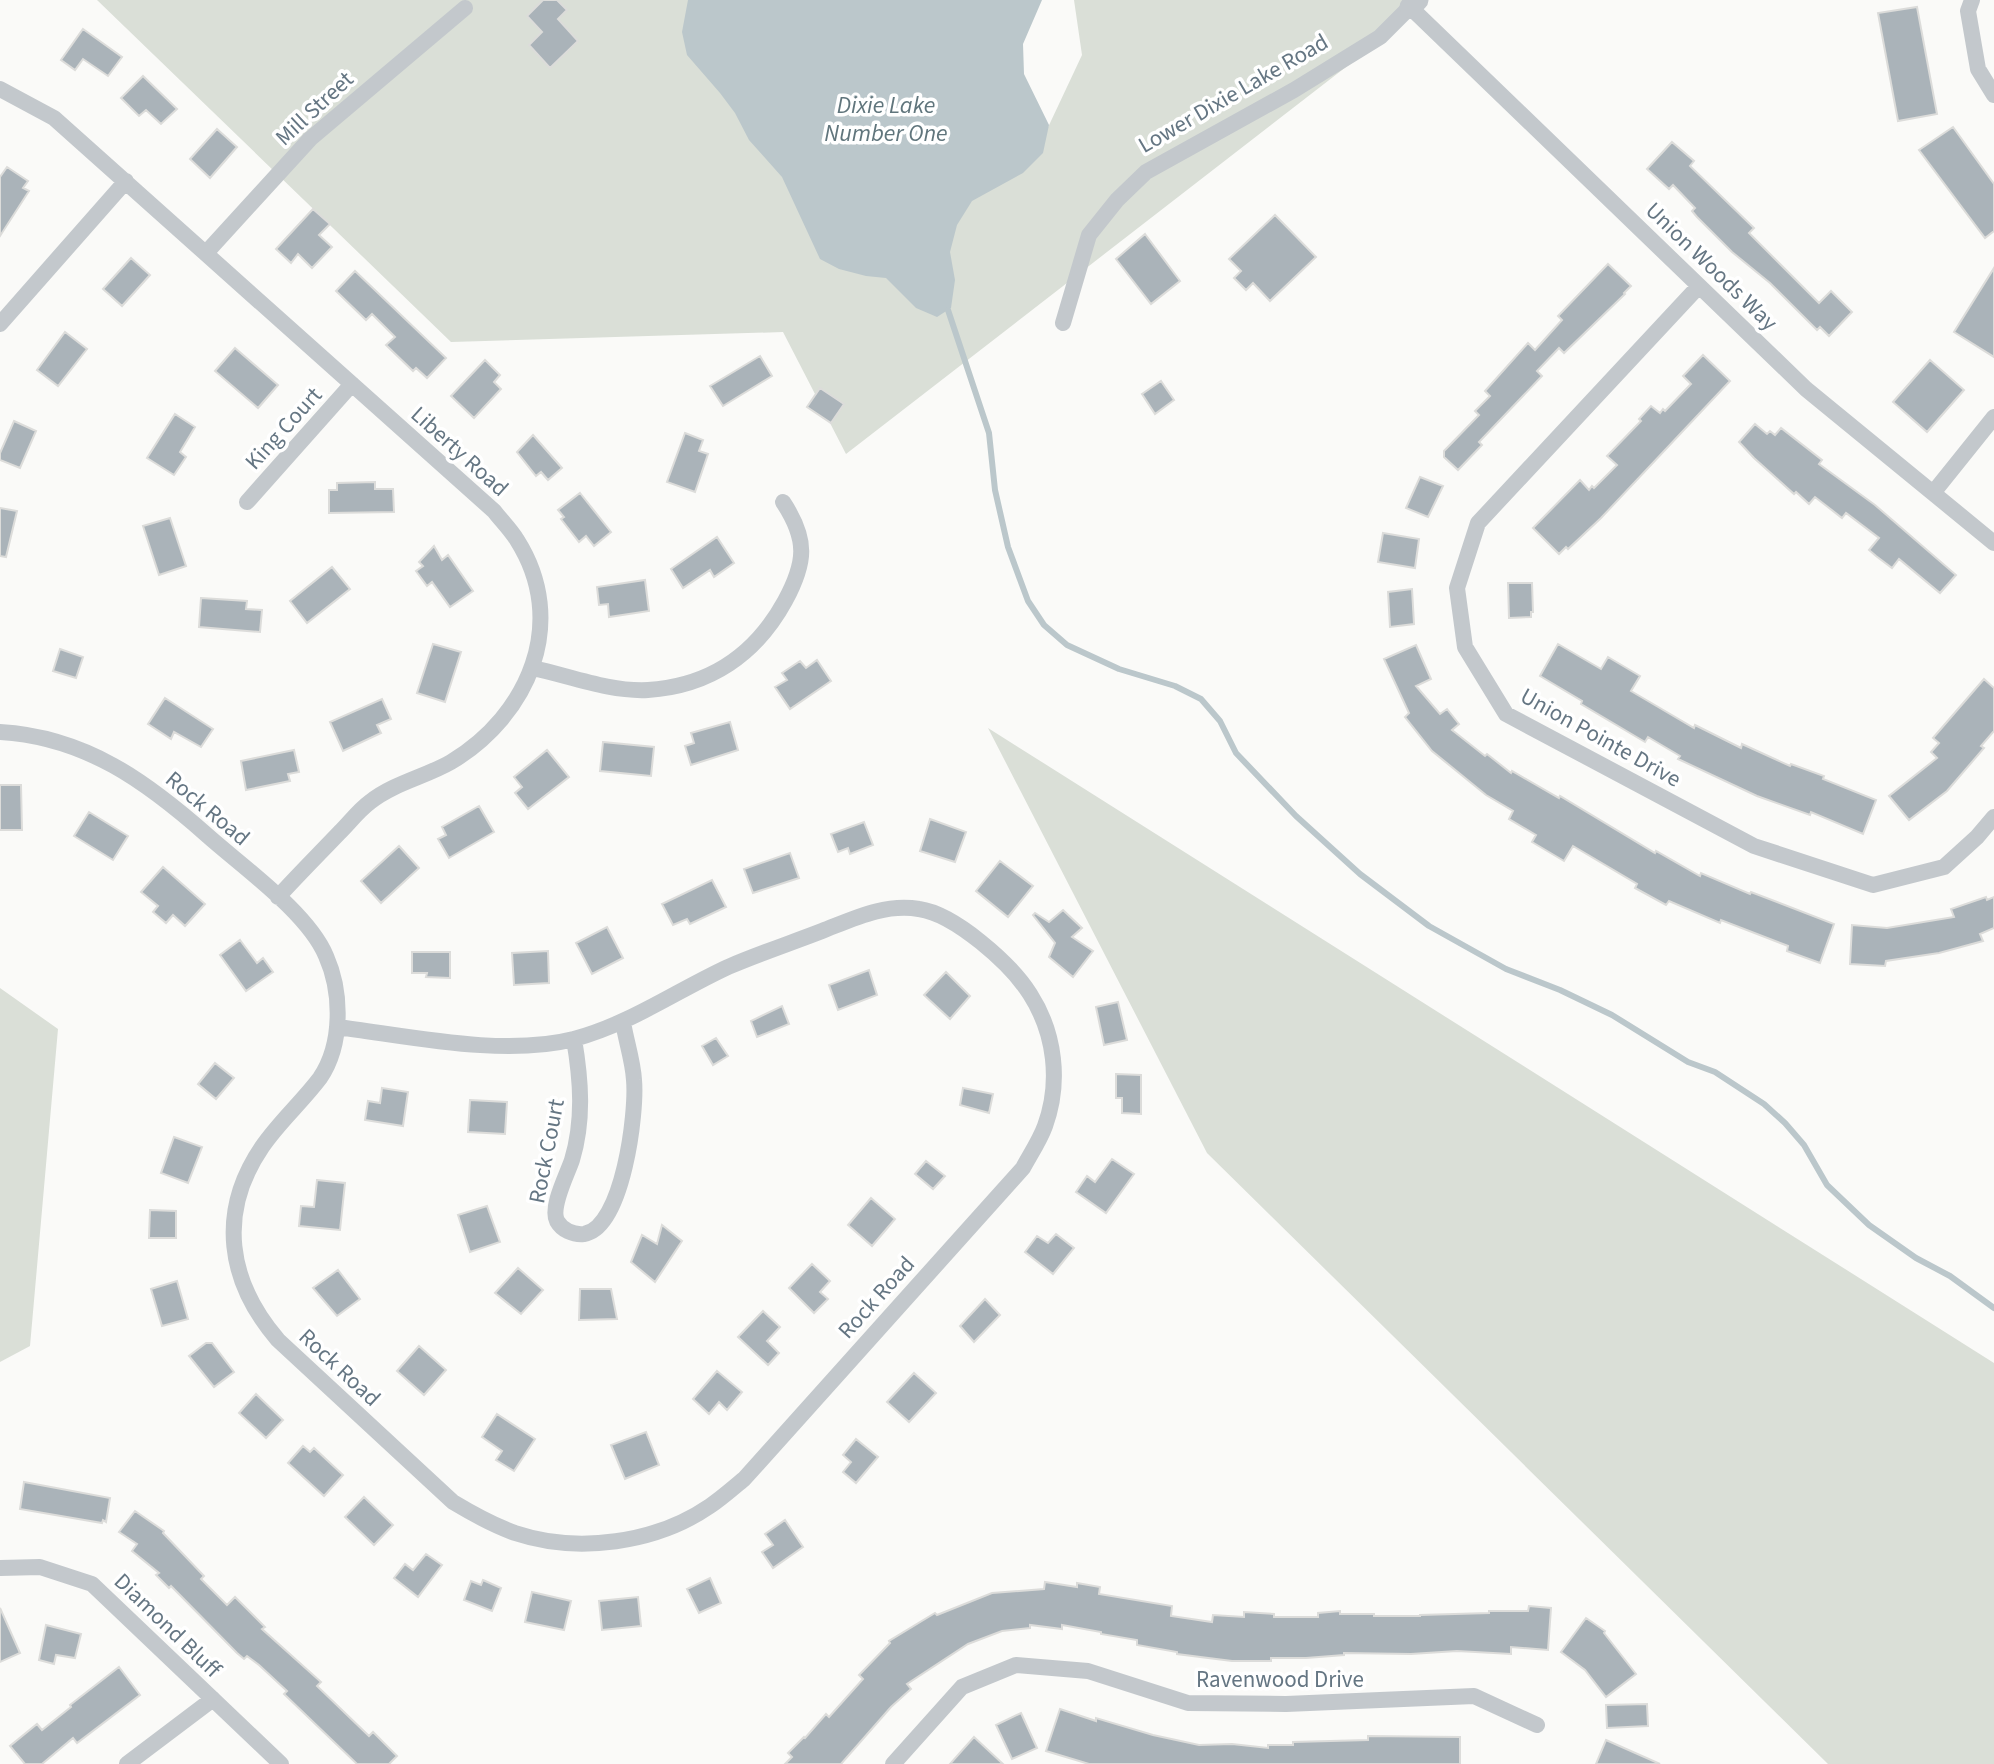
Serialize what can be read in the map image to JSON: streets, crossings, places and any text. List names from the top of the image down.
{
  "streets": {
    "street": [
      "Lower Dixie Lake Road",
      "Mill Street",
      "Union Woods Way",
      "King Court",
      "Liberty Road",
      "Union Pointe Drive",
      "Rock Road",
      "Rock Court",
      "Diamond Bluff",
      "Ravenwood Drive"
    ]
  },
  "crossings": [
    ["Lower Dixie Lake Road", "Union Woods Way"],
    ["Mill Street", "Liberty Road"],
    ["Union Woods Way", "Union Pointe Drive"],
    ["King Court", "Liberty Road"],
    ["Liberty Road", "Rock Road"],
    ["Rock Road", "Rock Court"]
  ],
  "water": ["Dixie Lake Number One"]
}
